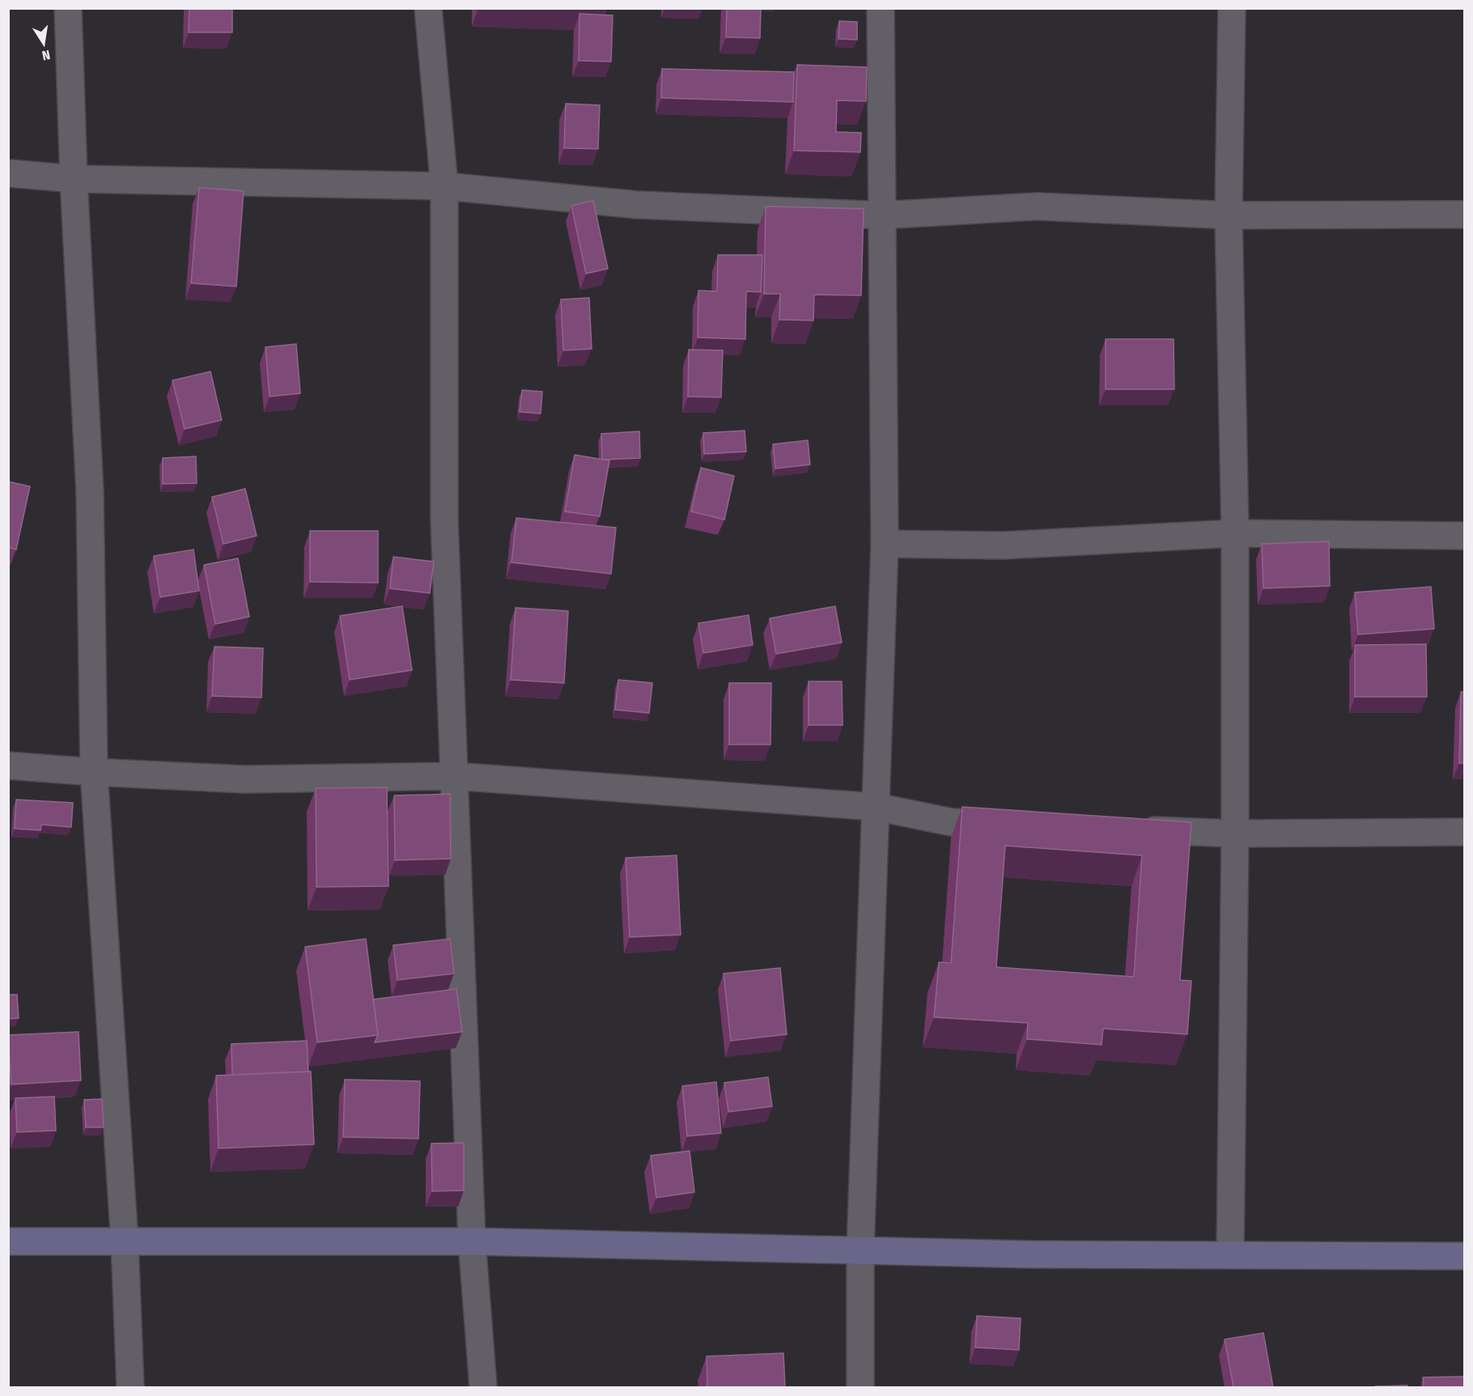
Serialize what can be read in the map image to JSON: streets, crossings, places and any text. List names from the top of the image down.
{
  "north": "bottom"
}
